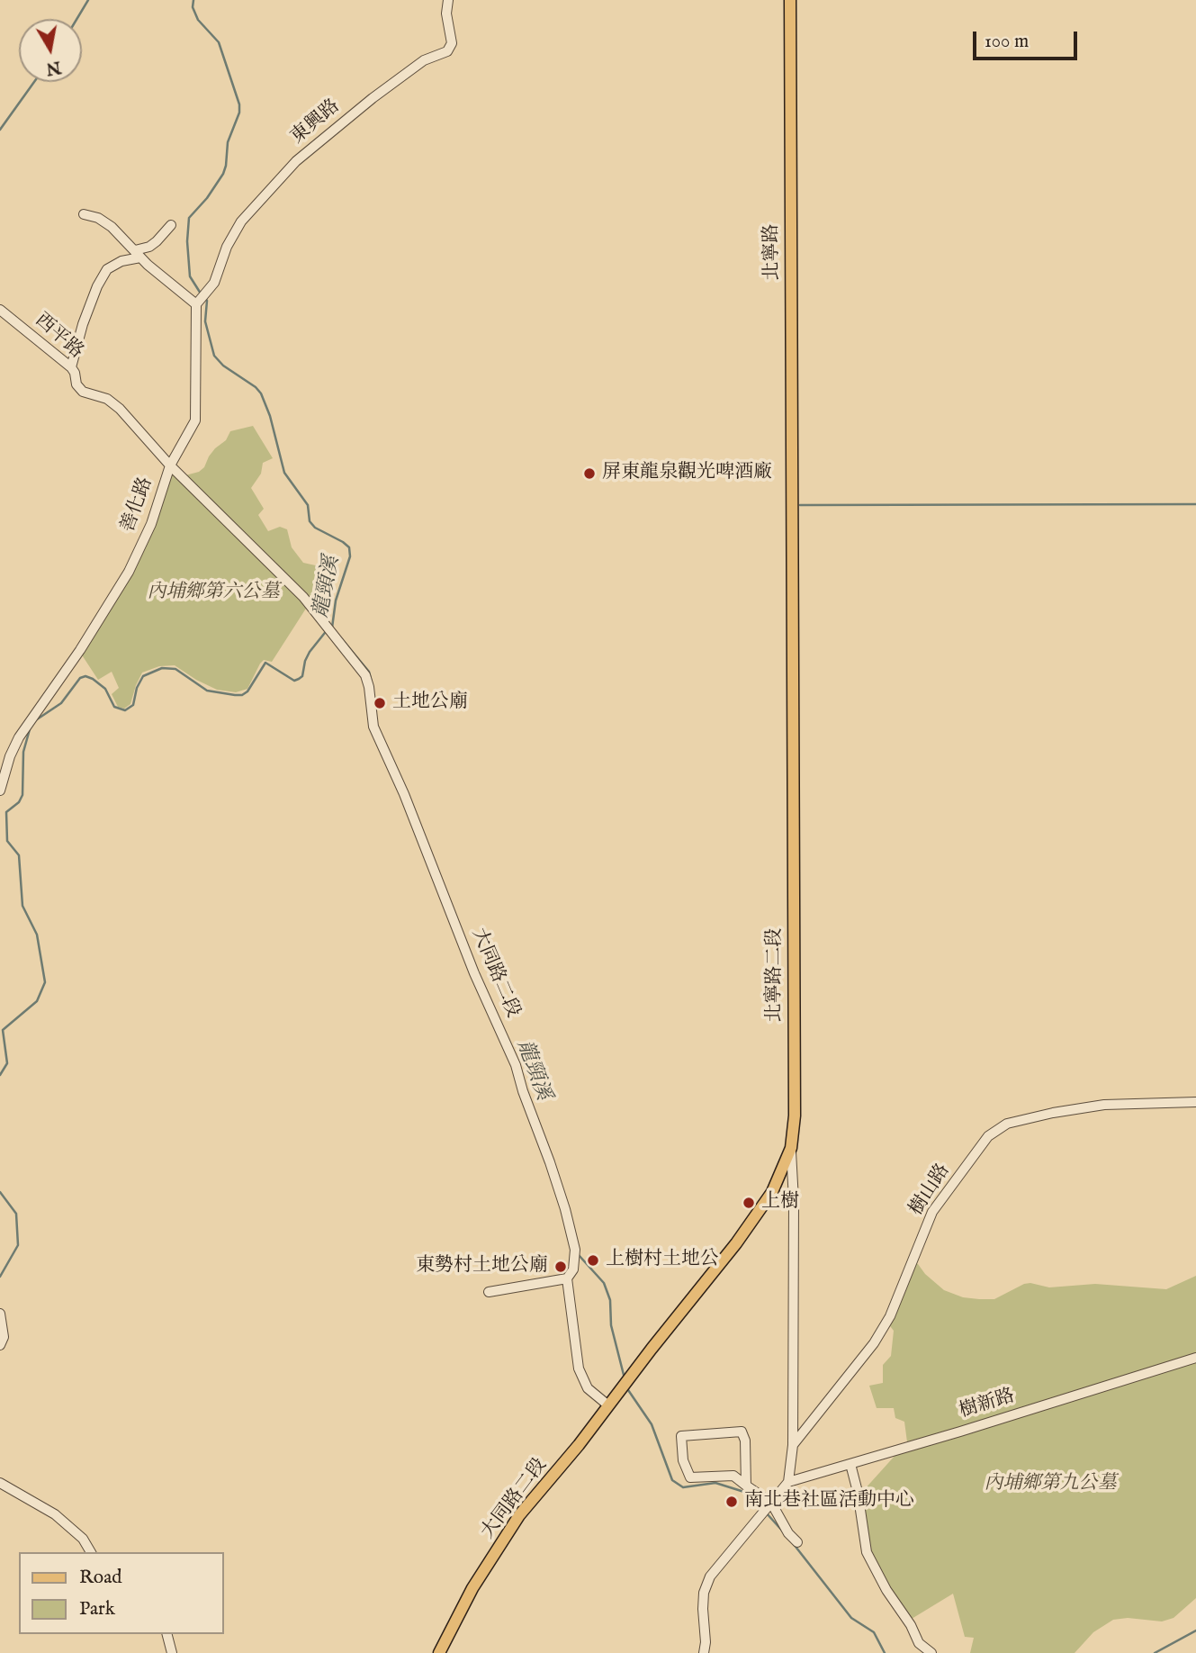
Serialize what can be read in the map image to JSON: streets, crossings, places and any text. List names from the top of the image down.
{
  "streets": {
    "main road": ["北寧路", "大同路二段", "北寧路二段"],
    "street": [
      "東興路",
      "西平路",
      "善化路",
      "樹山路",
      "樹新路"
    ]
  },
  "crossings": [
    ["東興路", "善化路"],
    ["北寧路", "北寧路二段"],
    ["西平路", "善化路"],
    ["西平路", "大同路二段"],
    ["大同路二段", "北寧路二段"],
    ["北寧路二段", "樹山路"]
  ],
  "water": ["龍頸溪"],
  "parks": ["內埔鄉第六公墓", "內埔鄉第九公墓"],
  "places": [
    "屏東龍泉觀光啤酒廠",
    "土地公廟",
    "上樹",
    "上樹村土地公",
    "東勢村土地公廟",
    "南北巷社區活動中心"
  ],
  "legend": ["Road", "Park"],
  "scale_bar": "100 m",
  "north": "bottom"
}
